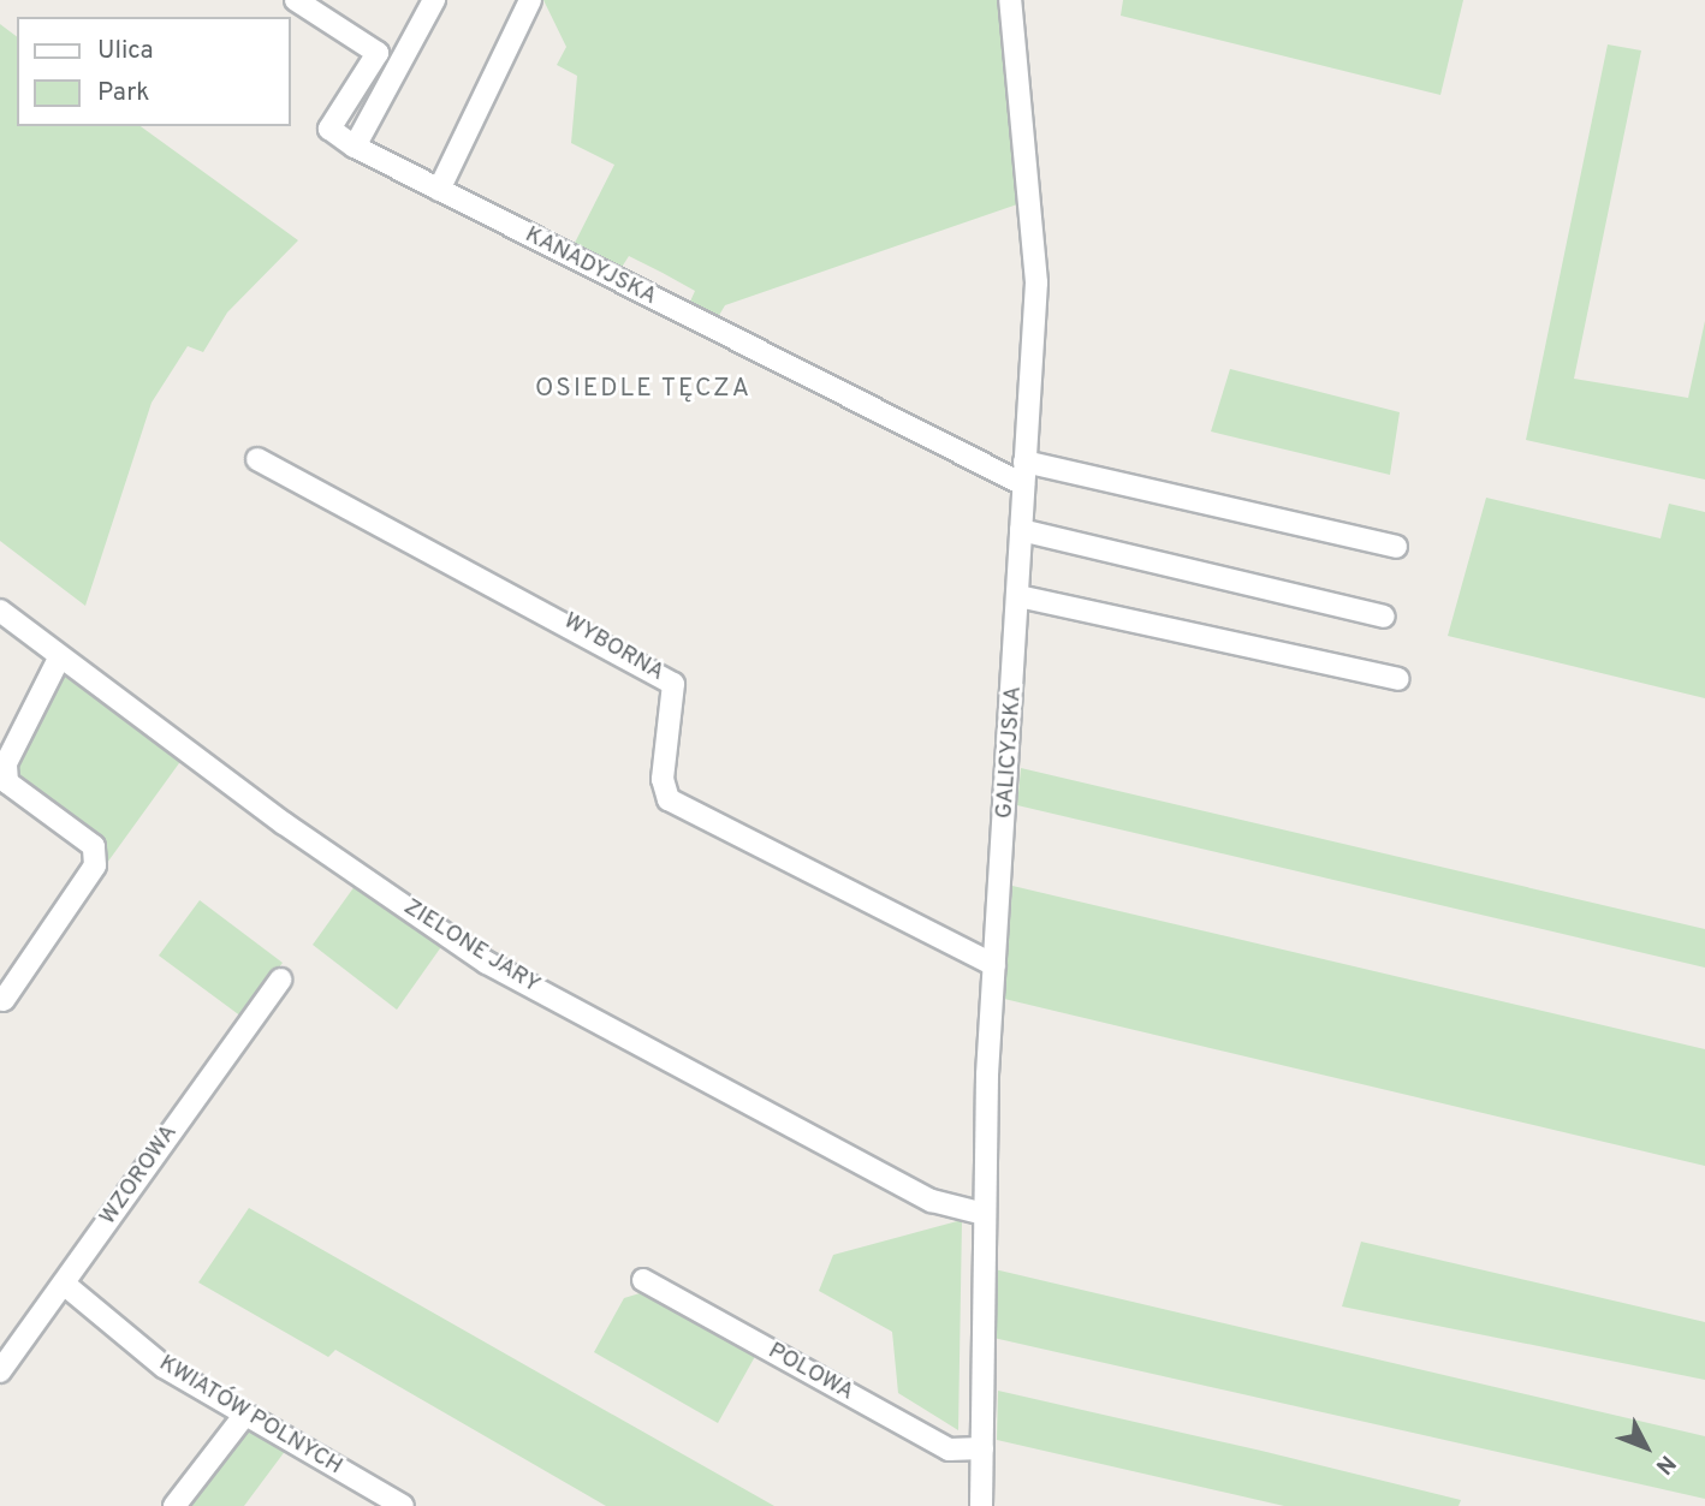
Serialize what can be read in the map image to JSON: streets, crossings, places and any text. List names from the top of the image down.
{
  "streets": {
    "street": [
      "KANADYJSKA",
      "WYBORNA",
      "GALICYJSKA",
      "ZIELONE JARY",
      "WZOROWA",
      "POLOWA",
      "KWIATÓW POLNYCH"
    ]
  },
  "crossings": [
    ["KANADYJSKA", "GALICYJSKA"],
    ["WYBORNA", "GALICYJSKA"],
    ["GALICYJSKA", "ZIELONE JARY"],
    ["GALICYJSKA", "POLOWA"],
    ["WZOROWA", "KWIATÓW POLNYCH"]
  ],
  "districts": ["OSIEDLE TĘCZA"],
  "legend": ["Ulica", "Park"],
  "north": "bottom right"
}
